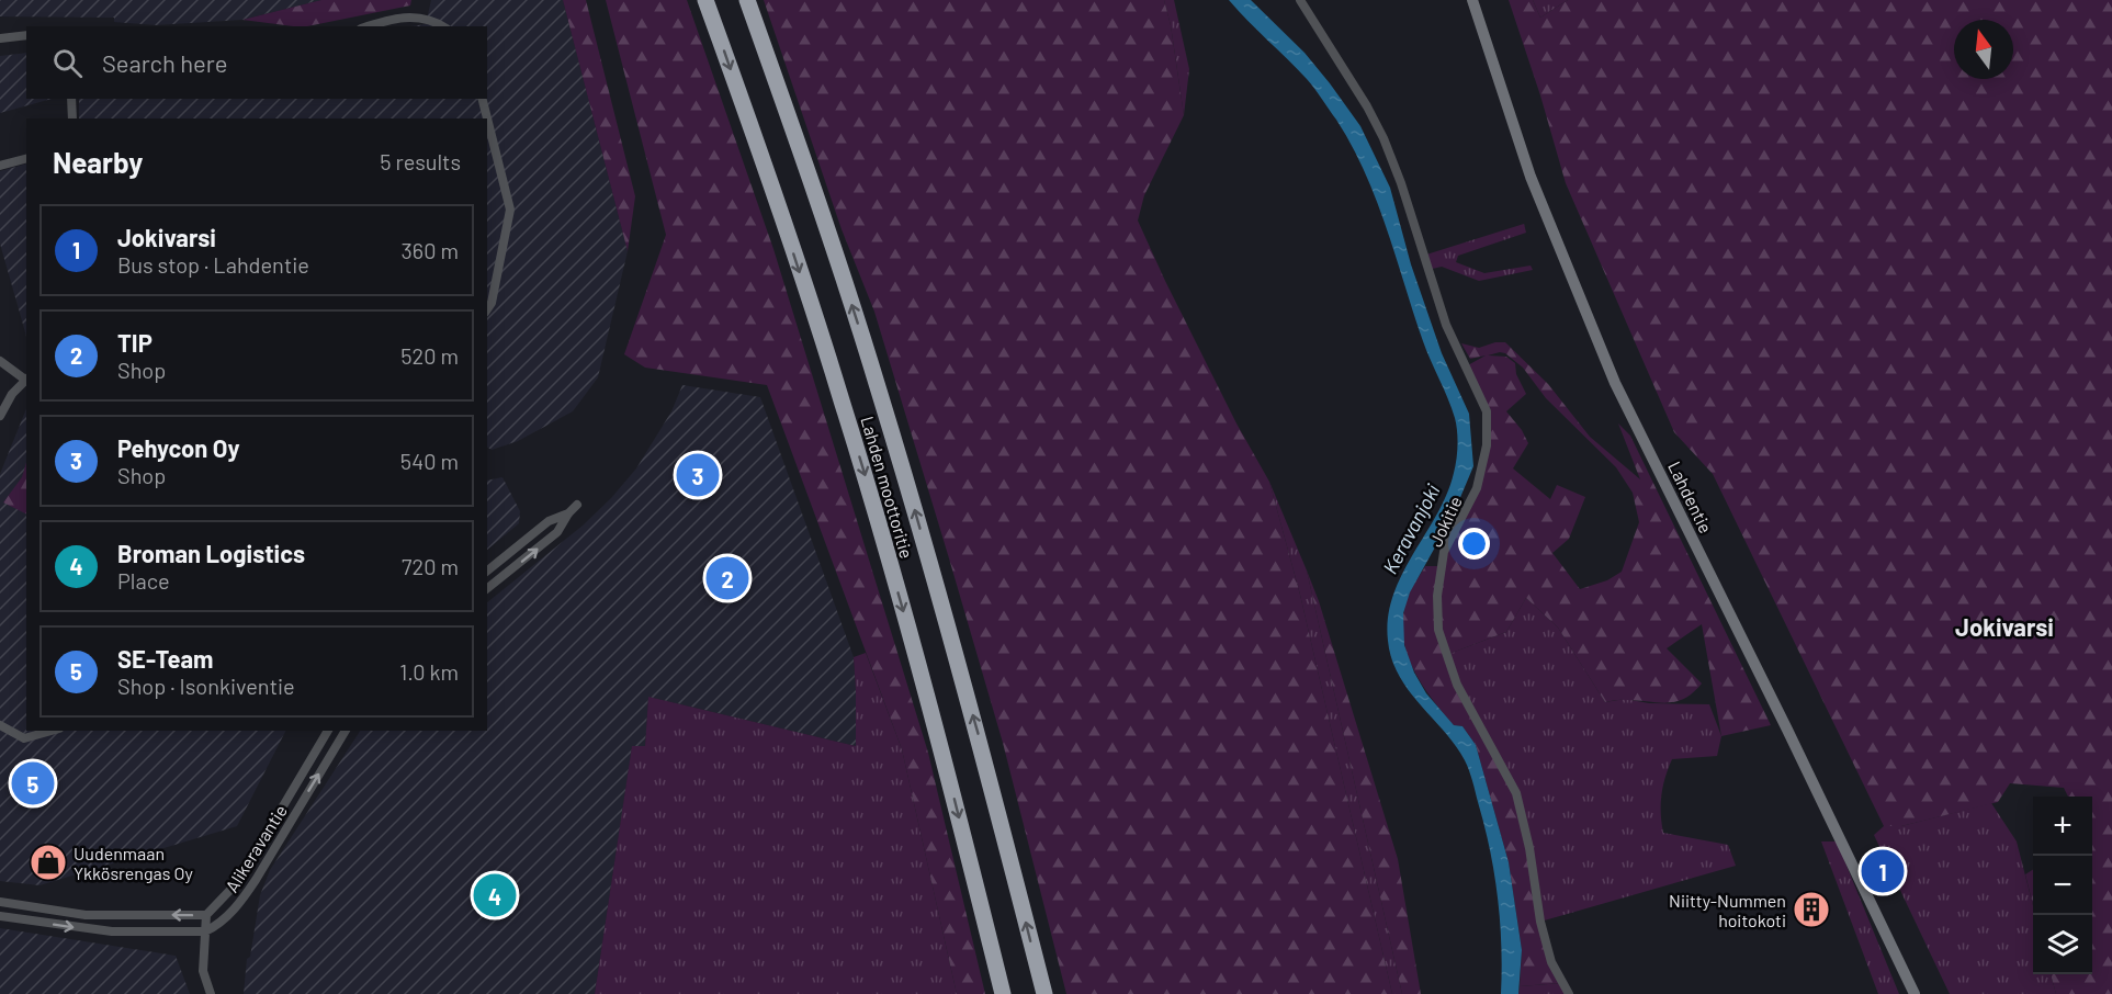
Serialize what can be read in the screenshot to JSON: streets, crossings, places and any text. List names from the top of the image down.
{
  "streets": {
    "highway": ["Lahden moottoritie"],
    "main road": ["Lahdentie"],
    "street": ["Jokitie", "Alikeravantie"]
  },
  "districts": ["Jokivarsi"],
  "water": ["Keravanjoki"],
  "places": {
    "shop": ["Uudenmaan Ykkösrengas Oy"],
    "building": ["Niitty-Nummen hoitokoti"]
  },
  "north": "top",
  "page": {
    "search": "Search here",
    "heading": ["Nearby", "5 results"],
    "list": [
      {
        "mark": "1",
        "name": "Jokivarsi",
        "note": "Bus stop · Lahdentie",
        "value": "360 m"
      },
      {
        "mark": "2",
        "name": "TIP",
        "note": "Shop",
        "value": "520 m"
      },
      {
        "mark": "3",
        "name": "Pehycon Oy",
        "note": "Shop",
        "value": "540 m"
      },
      {
        "mark": "4",
        "name": "Broman Logistics",
        "note": "Place",
        "value": "720 m"
      },
      {
        "mark": "5",
        "name": "SE-Team",
        "note": "Shop · Isonkiventie",
        "value": "1.0 km"
      }
    ],
    "pins": [
      "3",
      "2",
      "5",
      "1",
      "4"
    ],
    "map_buttons": ["+", "−"]
  }
}
